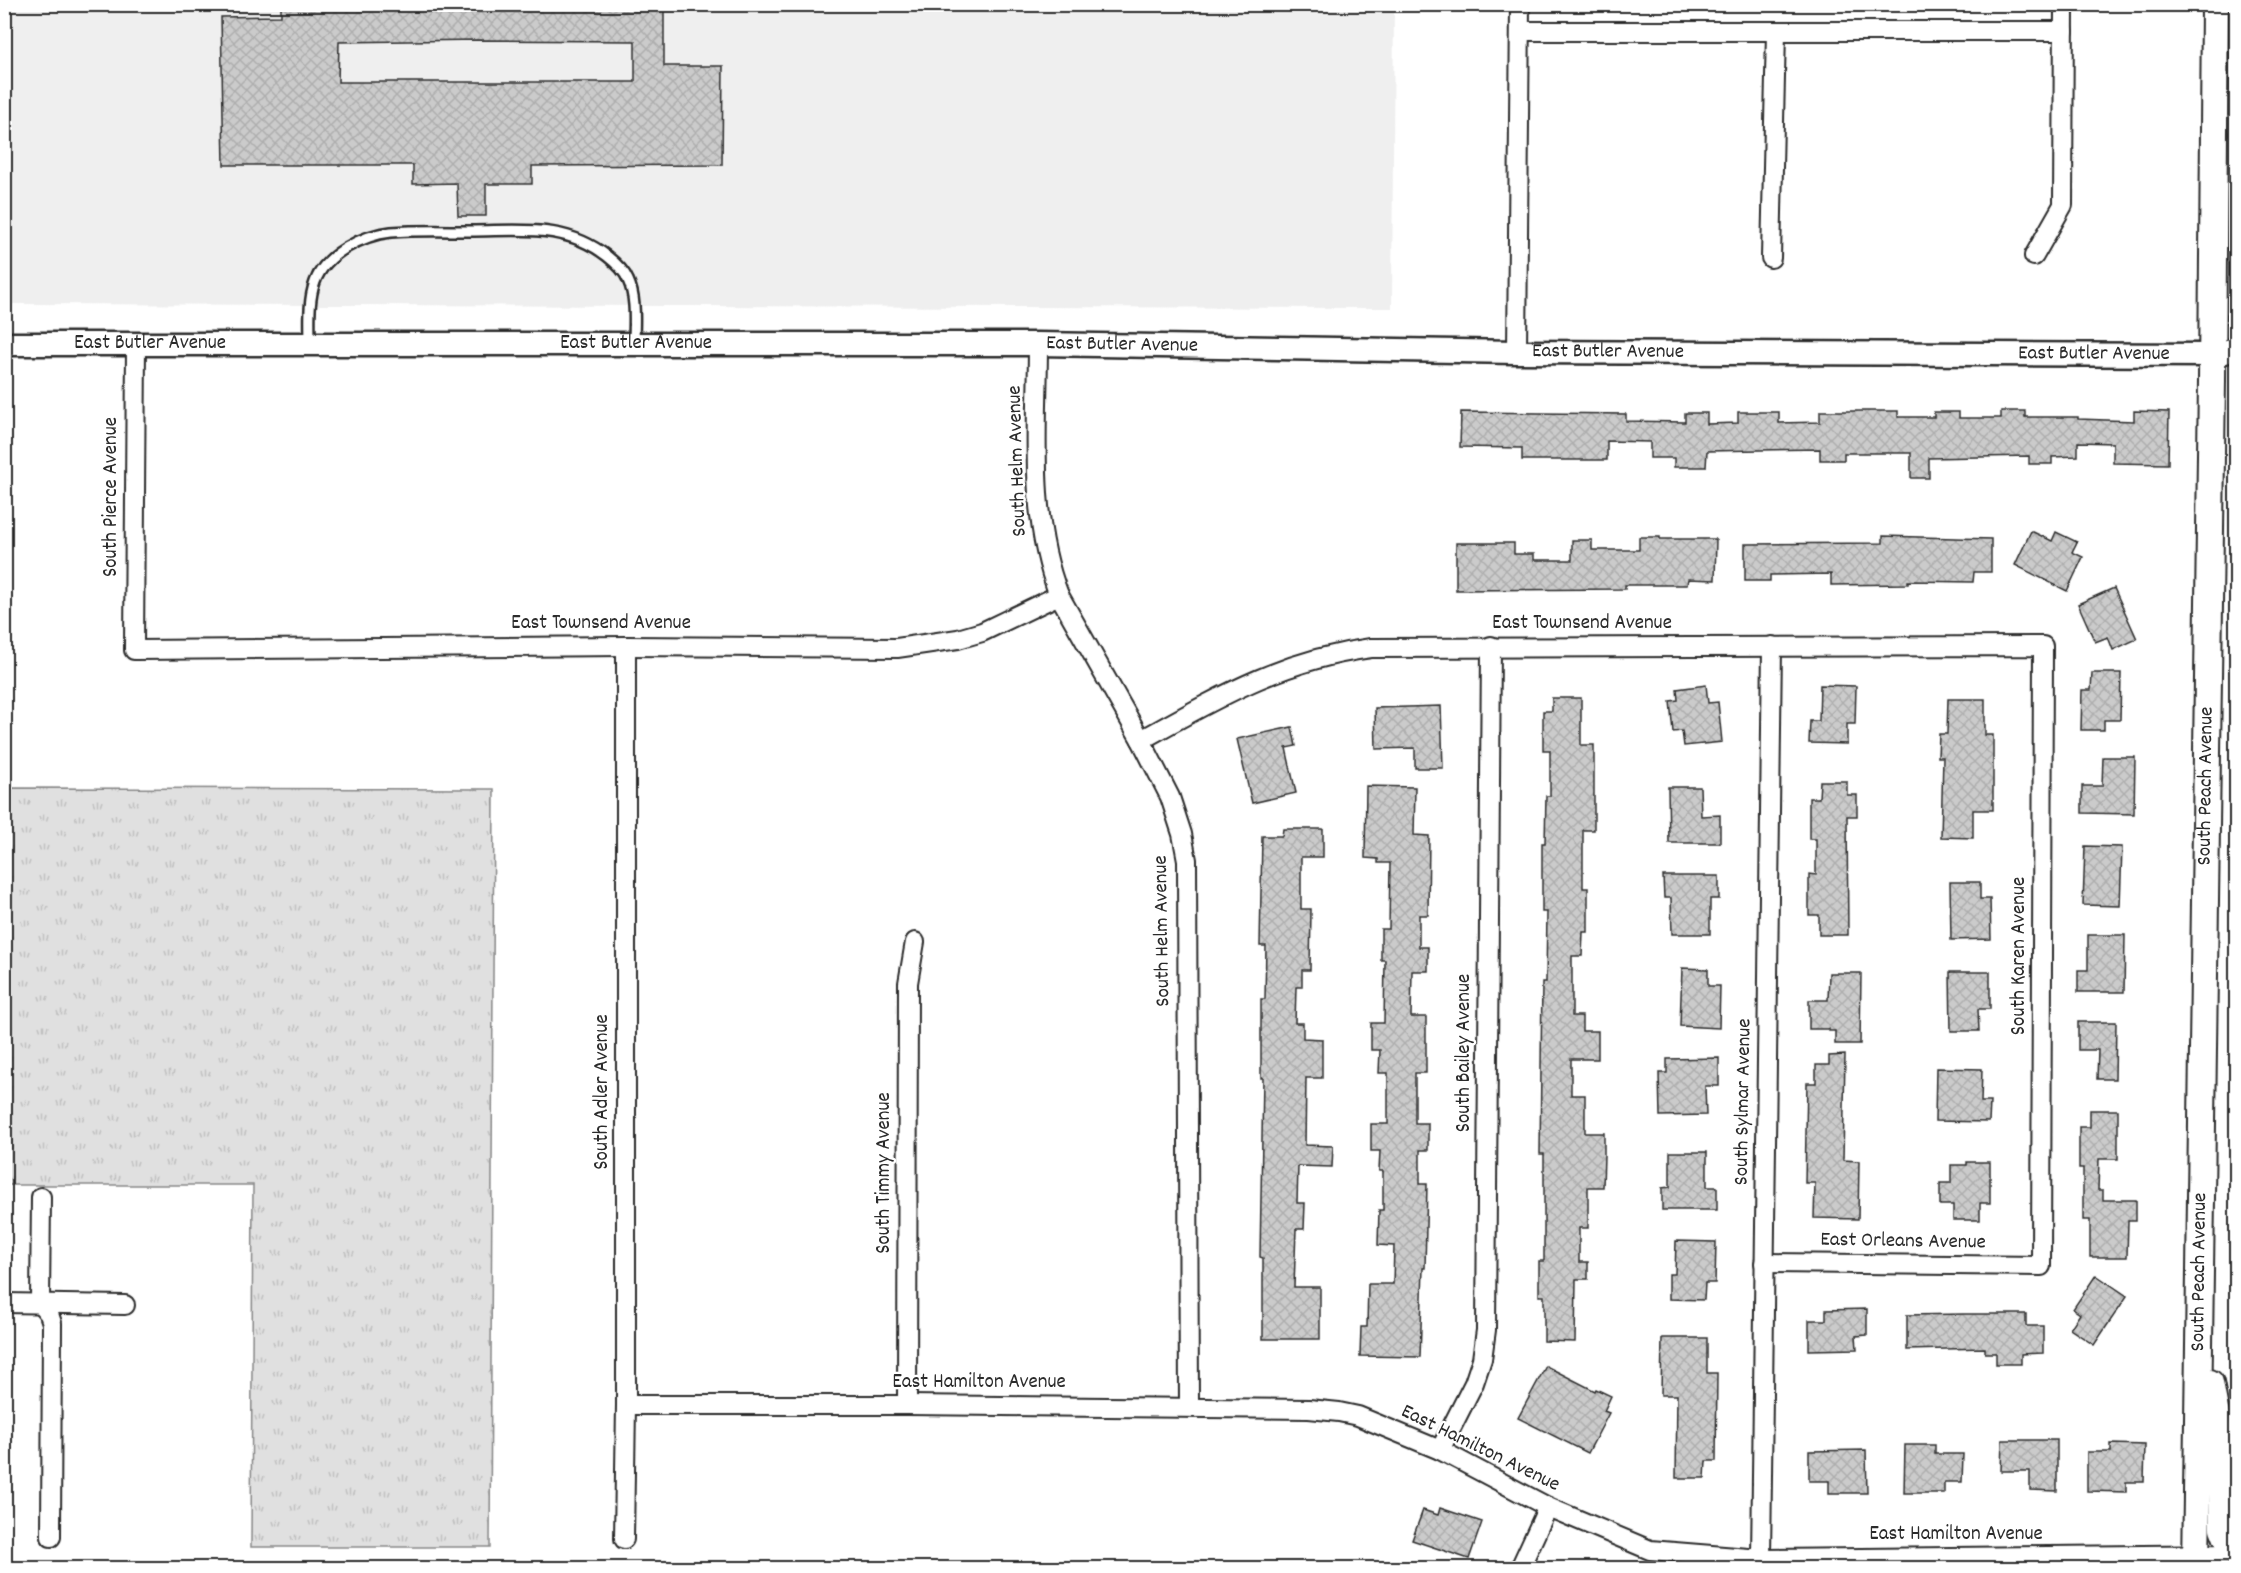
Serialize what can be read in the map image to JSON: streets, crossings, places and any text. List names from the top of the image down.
{
  "streets": {
    "main road": ["South Peach Avenue"],
    "street": [
      "East Butler Avenue",
      "South Helm Avenue",
      "South Pierce Avenue",
      "East Townsend Avenue",
      "South Karen Avenue",
      "South Bailey Avenue",
      "South Adler Avenue",
      "South Sylmar Avenue",
      "South Timmy Avenue",
      "East Orleans Avenue",
      "East Hamilton Avenue"
    ]
  },
  "crossings": [
    ["East Butler Avenue", "South Helm Avenue"],
    ["East Butler Avenue", "South Pierce Avenue"],
    ["East Butler Avenue", "South Peach Avenue"],
    ["South Helm Avenue", "East Townsend Avenue"],
    ["South Helm Avenue", "East Hamilton Avenue"],
    ["South Pierce Avenue", "East Townsend Avenue"],
    ["East Townsend Avenue", "South Karen Avenue"],
    ["East Townsend Avenue", "South Bailey Avenue"],
    ["East Townsend Avenue", "South Adler Avenue"],
    ["East Townsend Avenue", "South Sylmar Avenue"],
    ["South Peach Avenue", "East Hamilton Avenue"],
    ["South Karen Avenue", "East Orleans Avenue"],
    ["South Bailey Avenue", "East Hamilton Avenue"],
    ["South Adler Avenue", "East Hamilton Avenue"],
    ["South Sylmar Avenue", "East Orleans Avenue"],
    ["South Sylmar Avenue", "East Hamilton Avenue"],
    ["South Timmy Avenue", "East Hamilton Avenue"]
  ]
}
